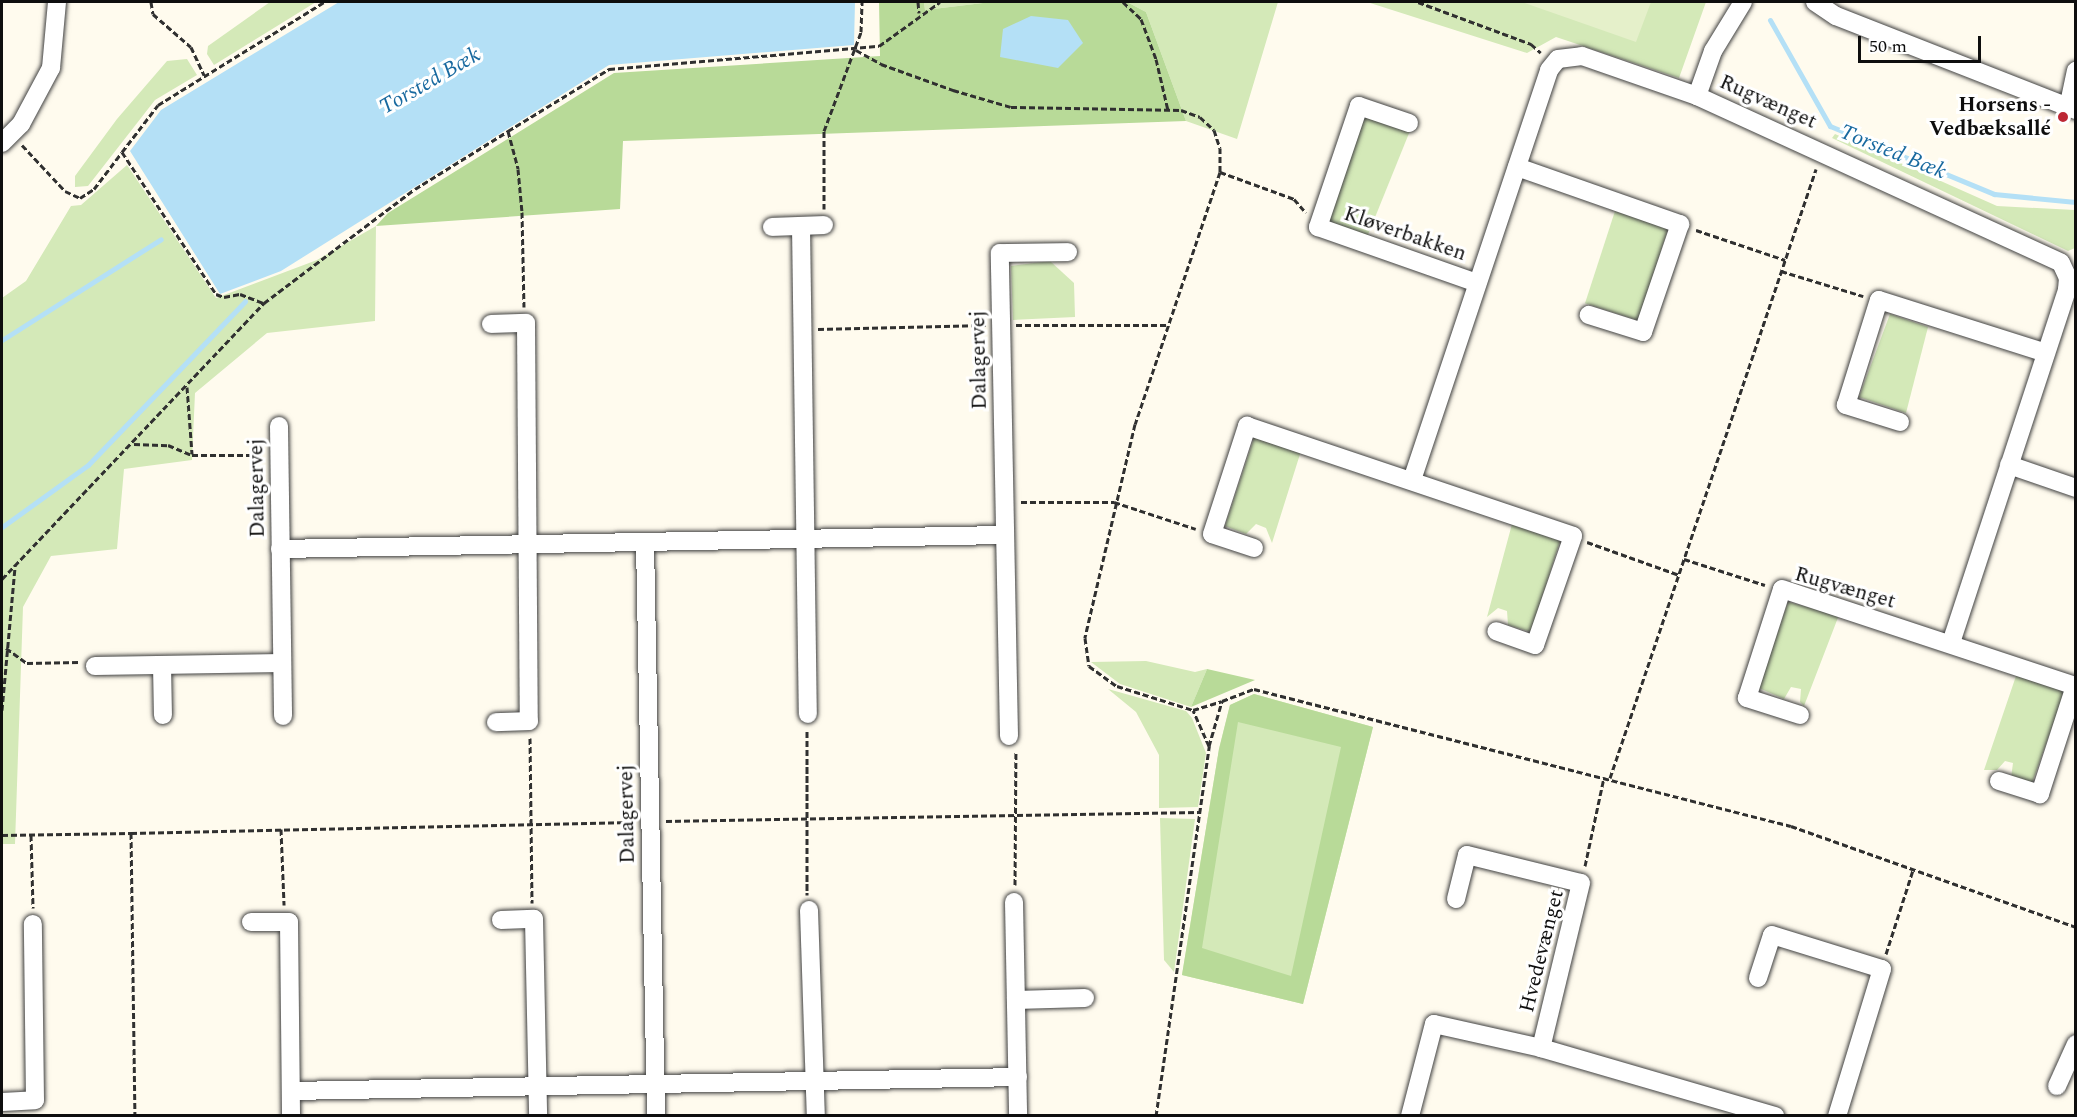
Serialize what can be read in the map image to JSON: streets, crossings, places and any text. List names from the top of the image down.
{
  "streets": {
    "street": [
      "Rugvænget",
      "Kløverbakken",
      "Dalagervej",
      "Hvedevænget"
    ]
  },
  "water": ["Torsted Bæk"],
  "places": ["Horsens - Vedbæksallé"],
  "scale_bar": "50 m"
}
